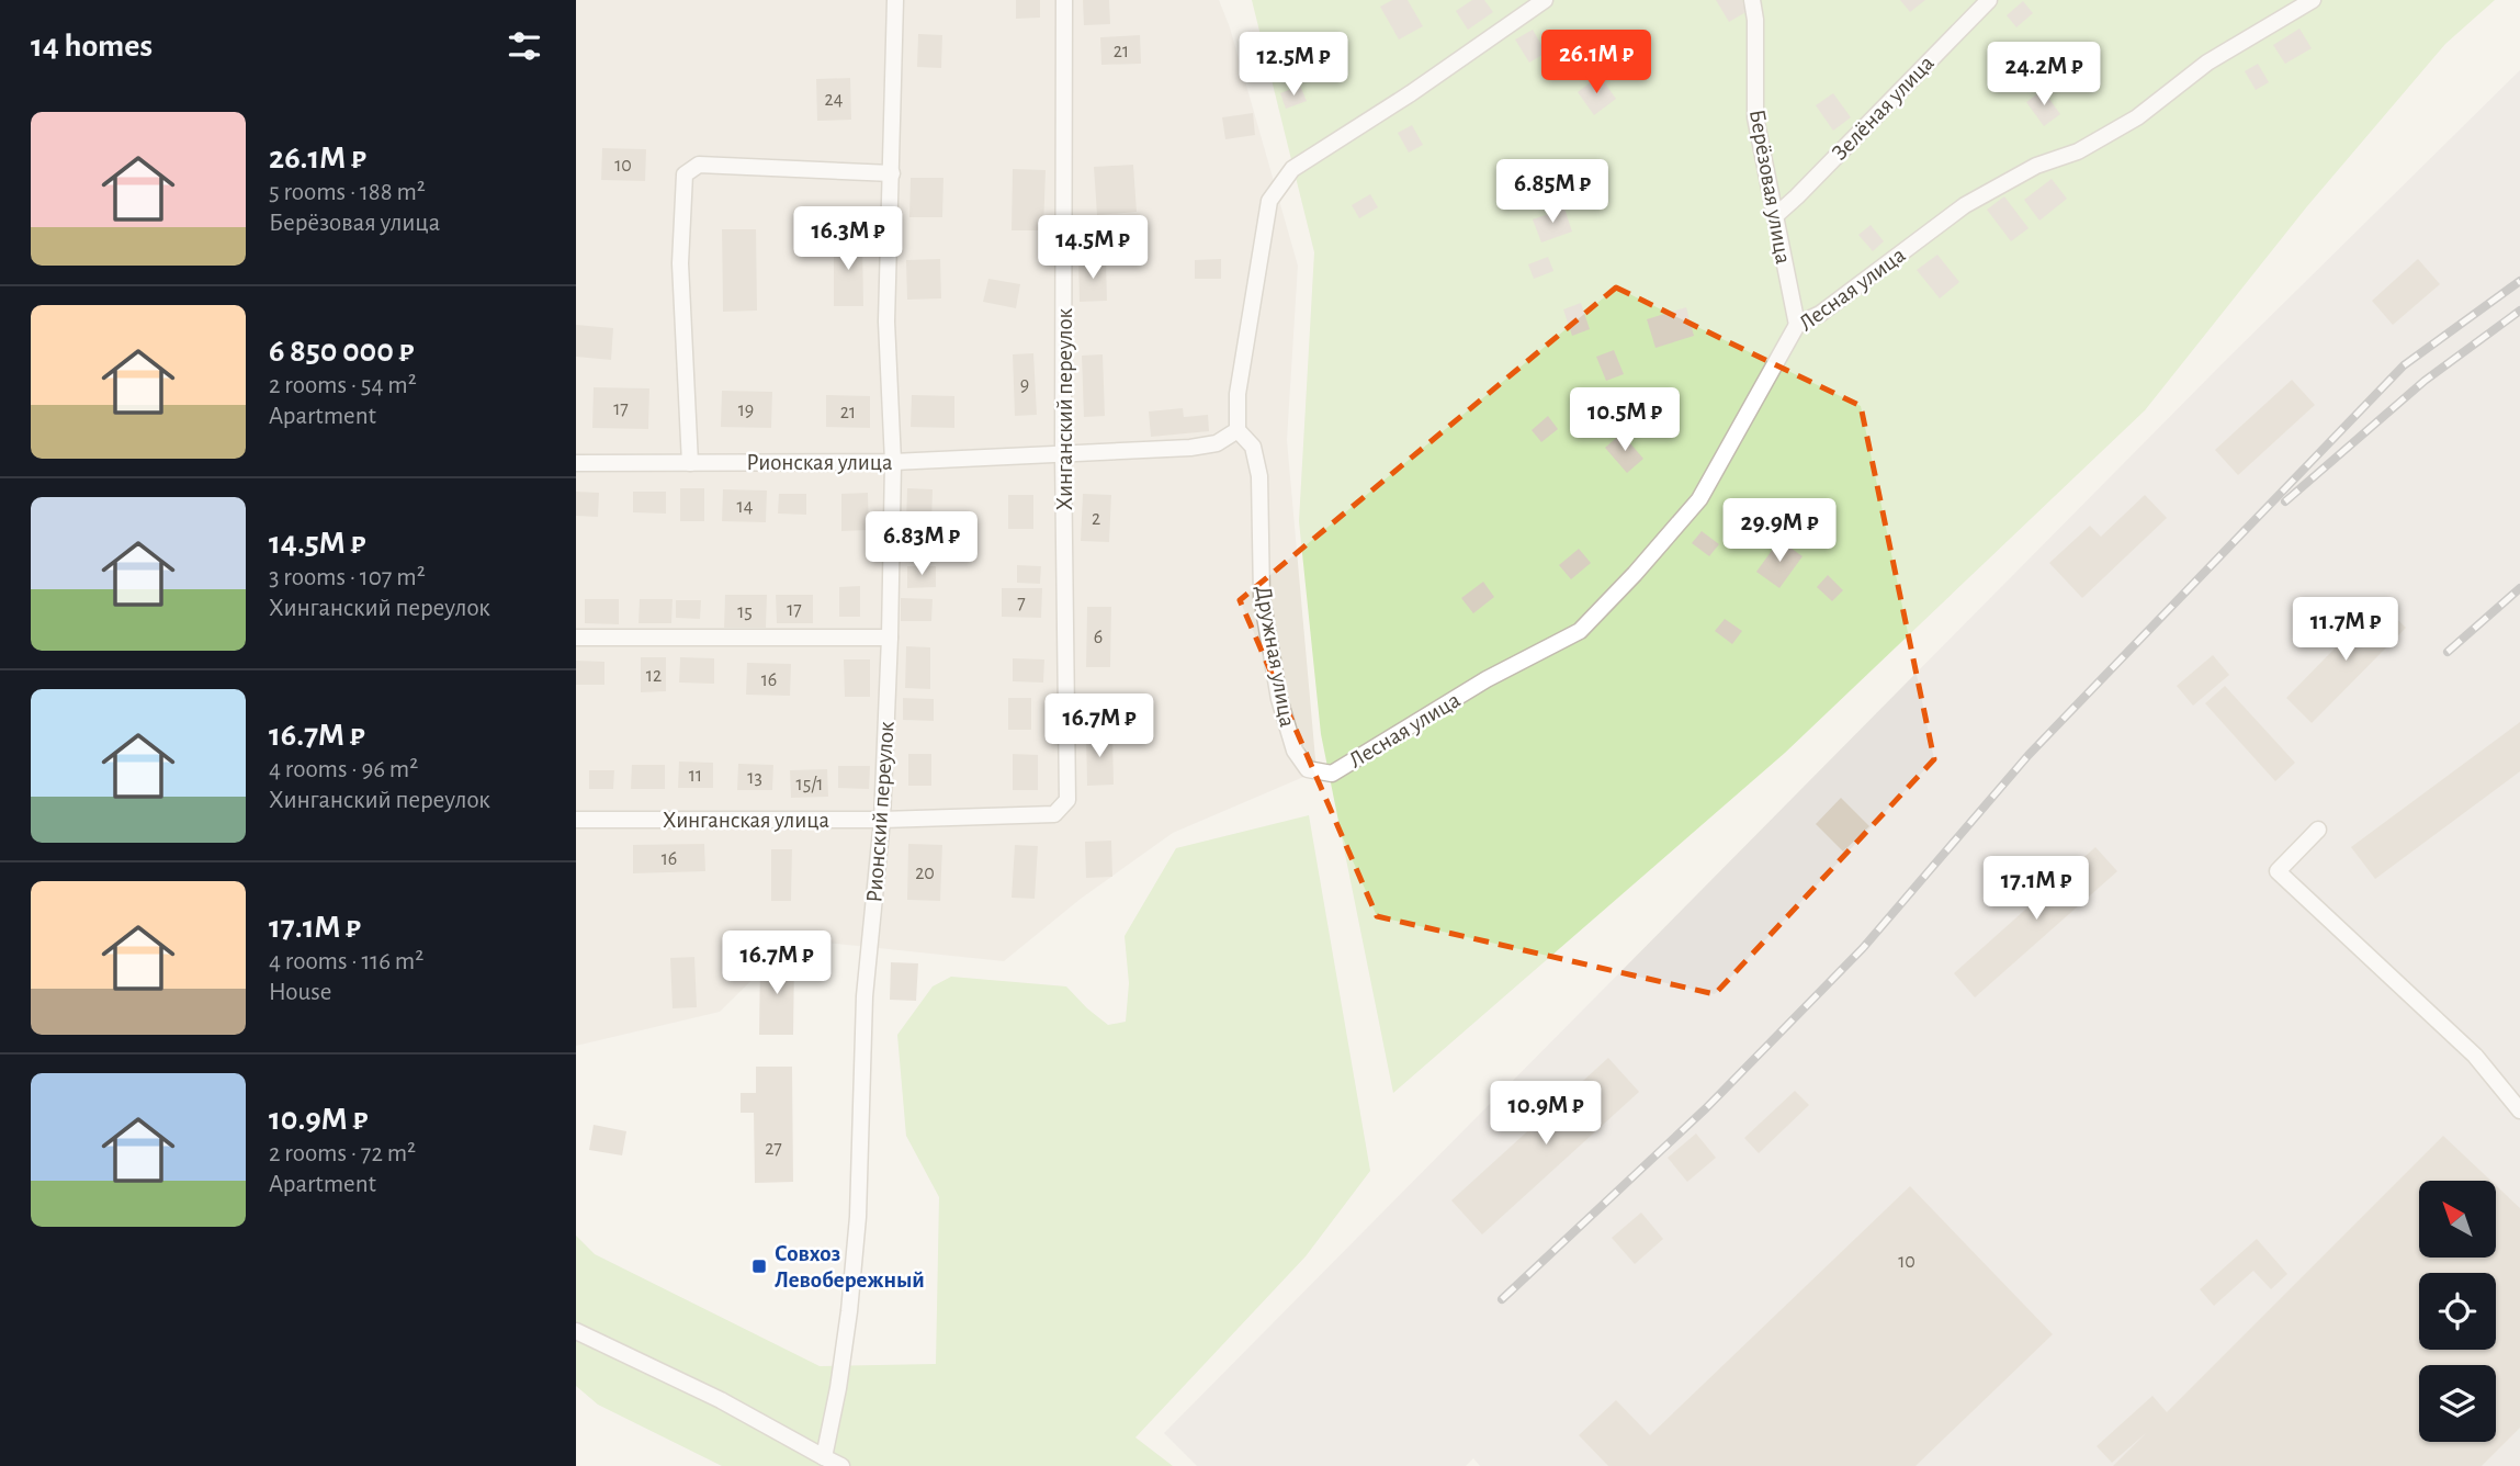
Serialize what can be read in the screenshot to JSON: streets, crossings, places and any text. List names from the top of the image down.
{
  "streets": {
    "street": [
      "Зелёная улица",
      "Берёзовая улица",
      "Лесная улица",
      "Хинганский переулок",
      "Рионская улица",
      "Дружная улица",
      "Рионский переулок",
      "Хинганская улица"
    ]
  },
  "crossings": [
    ["Зелёная улица", "Берёзовая улица"],
    ["Берёзовая улица", "Лесная улица"],
    ["Лесная улица", "Дружная улица"],
    ["Хинганский переулок", "Рионская улица"],
    ["Хинганский переулок", "Хинганская улица"],
    ["Рионская улица", "Рионский переулок"],
    ["Рионский переулок", "Хинганская улица"]
  ],
  "places": {
    "transit": ["Совхоз Левобережный"]
  },
  "house_numbers": [
    "21",
    "24",
    "10",
    "9",
    "17",
    "19",
    "21",
    "14",
    "2",
    "7",
    "17",
    "15",
    "6",
    "12",
    "16",
    "11",
    "13",
    "15/1",
    "16",
    "20",
    "27",
    "10"
  ],
  "north": "top left",
  "page": {
    "heading": "14 homes",
    "price": [
      "26.1M ₽",
      "12.5M ₽",
      "24.2M ₽",
      "6.85M ₽",
      "16.3M ₽",
      "14.5M ₽",
      "10.5M ₽",
      "29.9M ₽",
      "6.83M ₽",
      "11.7M ₽",
      "16.7M ₽",
      "17.1M ₽",
      "16.7M ₽",
      "10.9M ₽"
    ],
    "list": [
      {
        "name": "26.1M ₽",
        "note": "5 rooms · 188 m² · Берёзовая улица"
      },
      {
        "name": "6 850 000 ₽",
        "note": "2 rooms · 54 m² · Apartment"
      },
      {
        "name": "14.5M ₽",
        "note": "3 rooms · 107 m² · Хинганский переулок"
      },
      {
        "name": "16.7M ₽",
        "note": "4 rooms · 96 m² · Хинганский переулок"
      },
      {
        "name": "17.1M ₽",
        "note": "4 rooms · 116 m² · House"
      },
      {
        "name": "10.9M ₽",
        "note": "2 rooms · 72 m² · Apartment"
      }
    ]
  }
}
